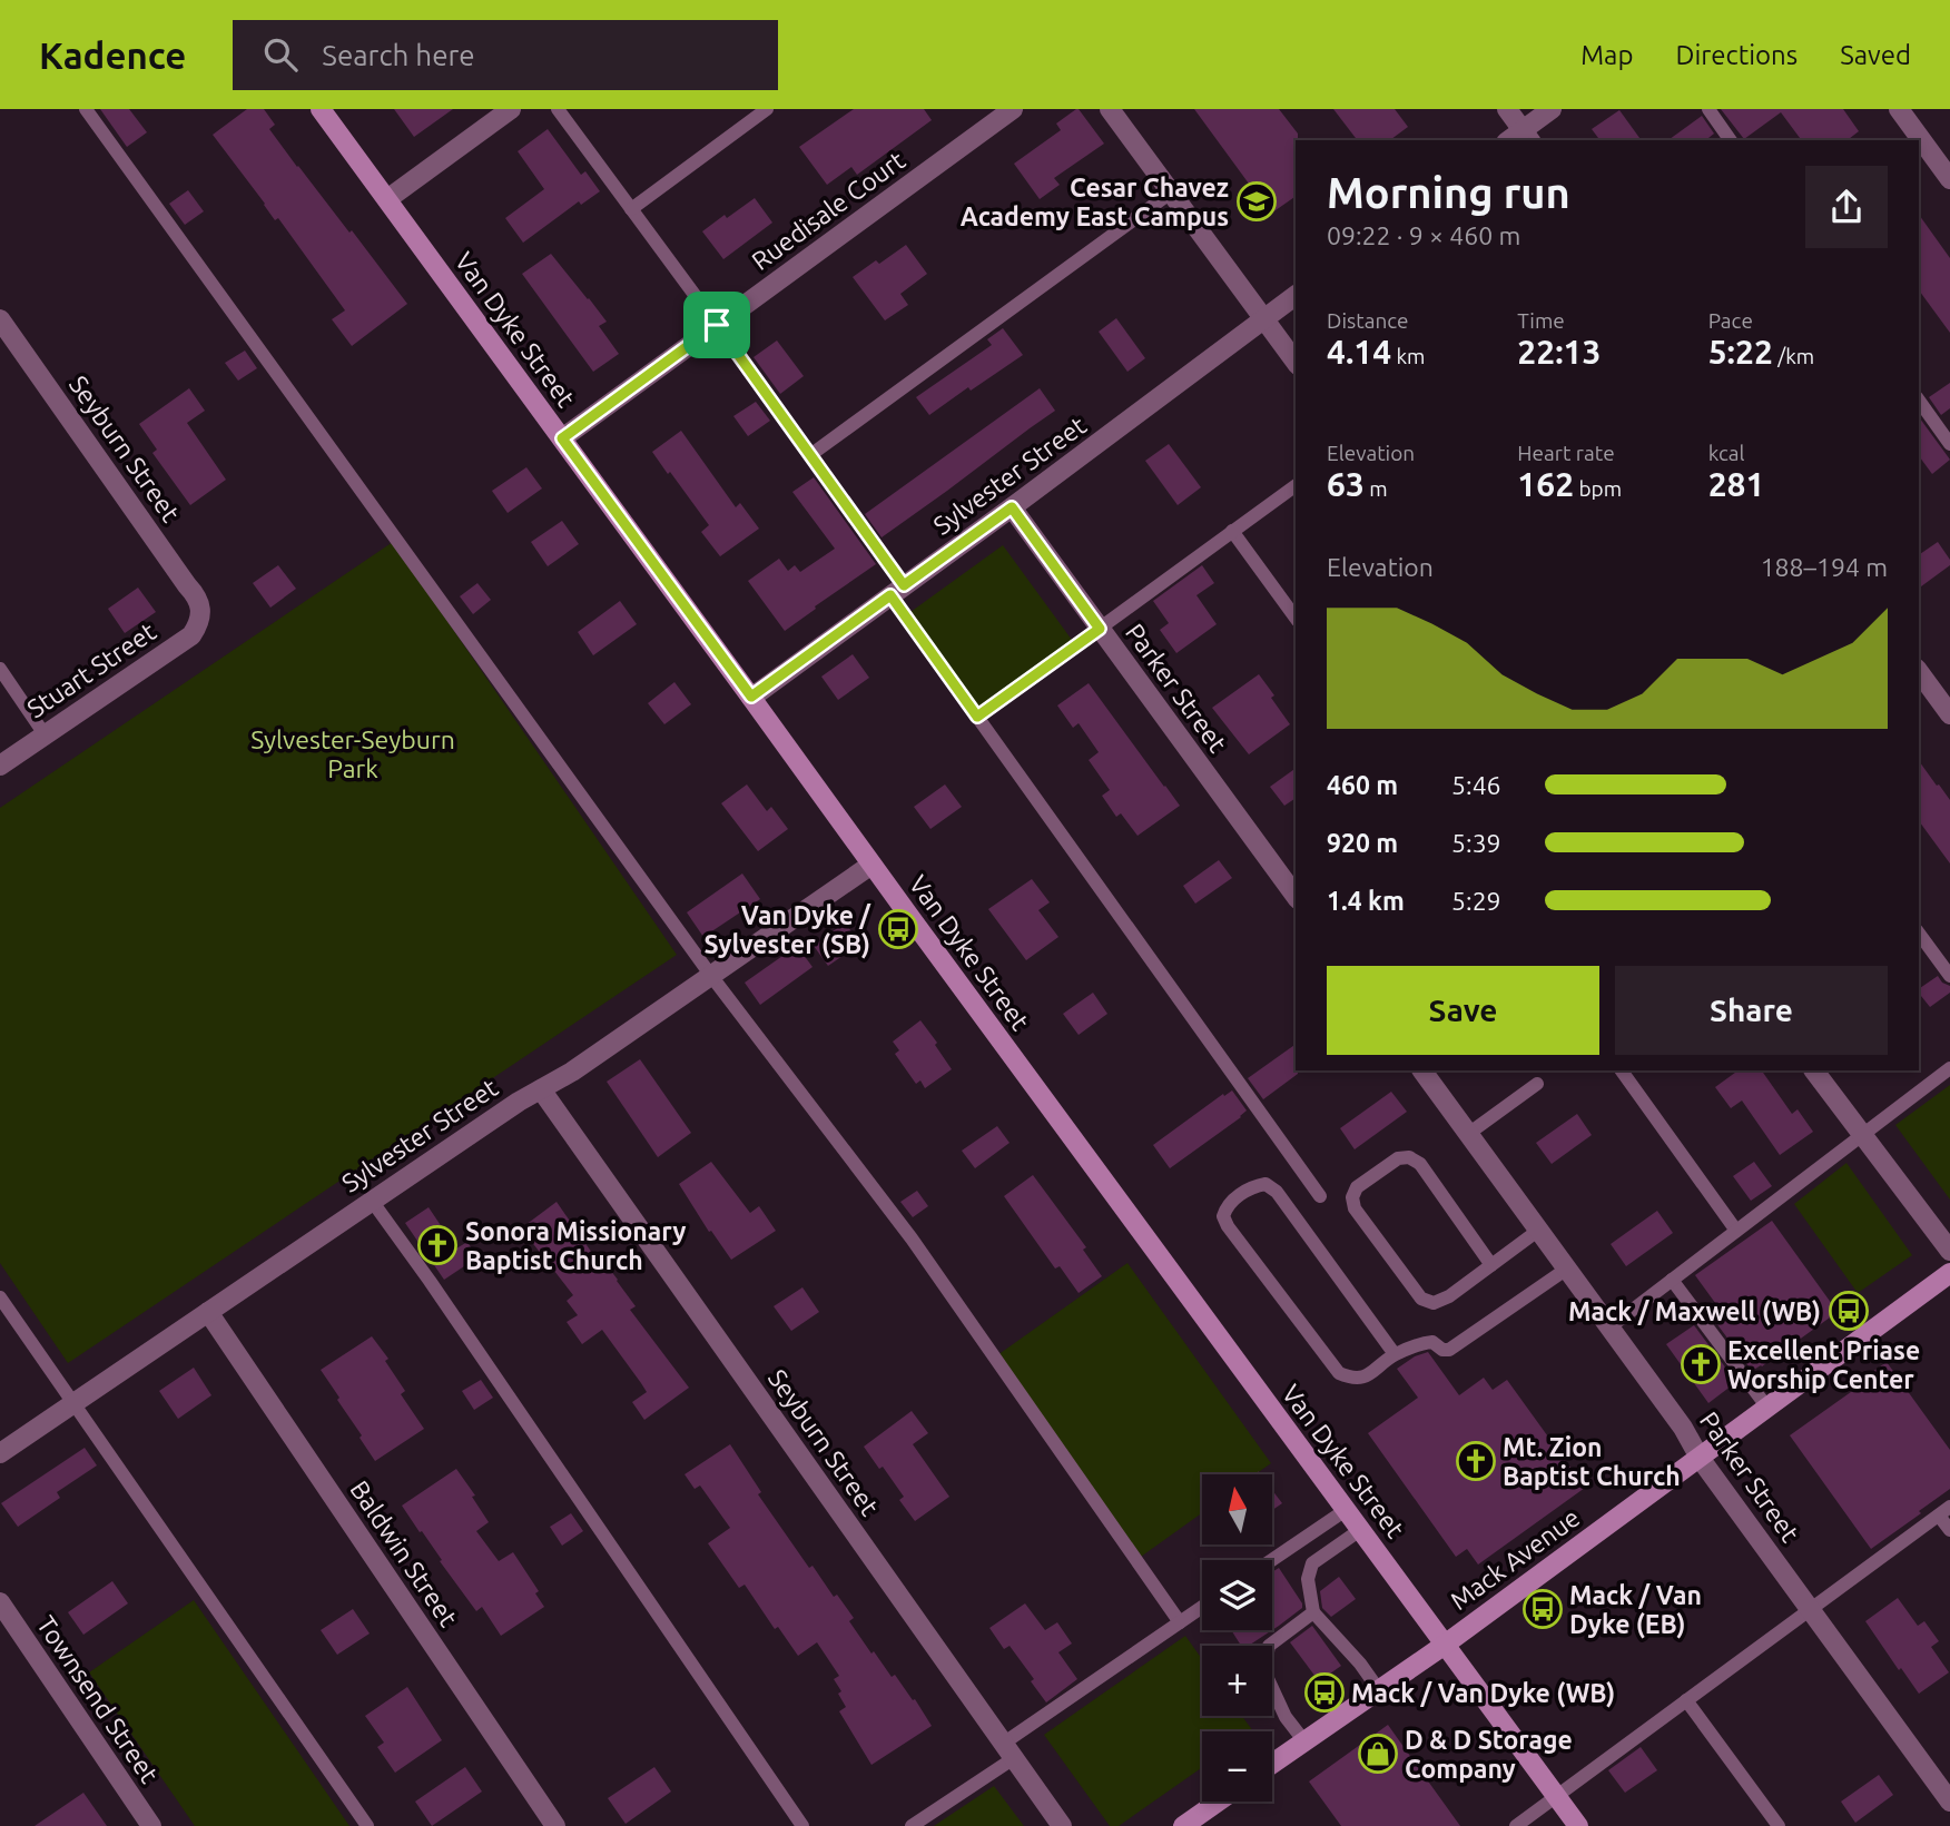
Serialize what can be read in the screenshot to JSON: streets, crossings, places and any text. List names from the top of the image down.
{
  "streets": {
    "main road": ["Van Dyke Street", "Mack Avenue"],
    "street": [
      "Ruedisale Court",
      "Seyburn Street",
      "Sylvester Street",
      "Stuart Street",
      "Parker Street",
      "Baldwin Street",
      "Townsend Street"
    ]
  },
  "crossings": [
    ["Ruedisale Court", "Van Dyke Street"],
    ["Van Dyke Street", "Sylvester Street"],
    ["Van Dyke Street", "Mack Avenue"],
    ["Seyburn Street", "Sylvester Street"],
    ["Seyburn Street", "Stuart Street"],
    ["Sylvester Street", "Parker Street"],
    ["Sylvester Street", "Baldwin Street"],
    ["Parker Street", "Mack Avenue"]
  ],
  "parks": ["Sylvester-Seyburn Park"],
  "places": {
    "school or university": ["Cesar Chavez Academy East Campus"],
    "bus stop": [
      "Van Dyke / Sylvester (SB)",
      "Mack / Maxwell (WB)",
      "Mack / Van Dyke (EB)",
      "Mack / Van Dyke (WB)"
    ],
    "church": ["Sonora Missionary Baptist Church", "Excellent Priase Worship Center", "Mt. Zion Baptist Church"],
    "shop": ["D & D Storage Company"]
  },
  "north": "top",
  "page": {
    "header": "Kadence",
    "search": "Search here",
    "nav": ["Map", "Directions", "Saved"],
    "heading": ["Morning run", "09:22 · 9 × 460 m"],
    "stats": [
      ["Distance", "4.14 km"],
      ["Time", "22:13"],
      ["Pace", "5:22 /km"],
      ["Elevation", "63 m"],
      ["Heart rate", "162 bpm"],
      ["kcal", "281"]
    ],
    "chart": ["Elevation", "188–194 m"],
    "list": [
      {
        "name": "460 m",
        "note": "5:46"
      },
      {
        "name": "920 m",
        "note": "5:39"
      },
      {
        "name": "1.4 km",
        "note": "5:29"
      }
    ],
    "buttons": ["Save", "Share"],
    "map_buttons": ["+", "−"]
  }
}
